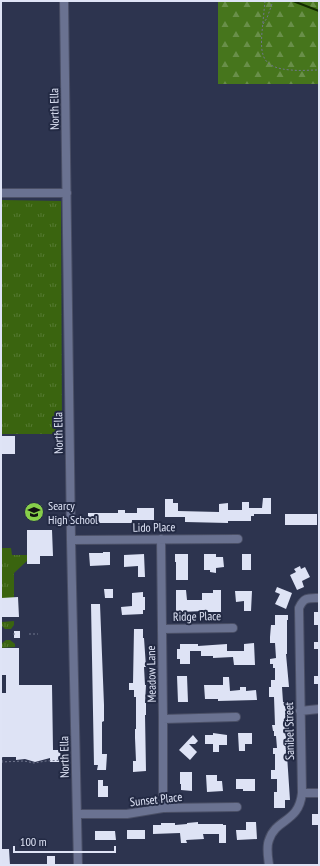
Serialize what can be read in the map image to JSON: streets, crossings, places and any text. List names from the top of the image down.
{
  "streets": {
    "street": [
      "North Ella",
      "Lido Place",
      "Ridge Place",
      "Meadow Lane",
      "Sanibel Street",
      "Sunset Place"
    ]
  },
  "crossings": [
    ["North Ella", "Lido Place"],
    ["North Ella", "Sunset Place"],
    ["Lido Place", "Meadow Lane"],
    ["Ridge Place", "Meadow Lane"],
    ["Meadow Lane", "Sunset Place"]
  ],
  "places": {
    "school or university": ["Searcy High School"]
  },
  "scale_bar": "100 m"
}
